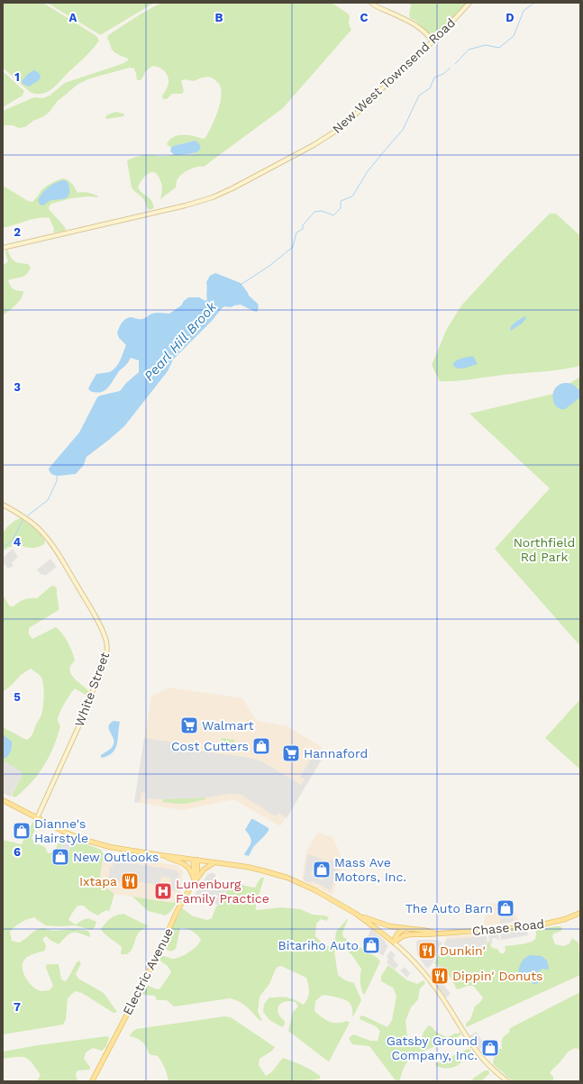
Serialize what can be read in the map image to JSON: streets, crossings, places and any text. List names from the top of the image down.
{
  "streets": {
    "main road": ["Chase Road", "Electric Avenue"],
    "street": ["New West Townsend Road", "White Street"]
  },
  "water": ["Pearl Hill Brook"],
  "parks": ["Northfield Rd Park"],
  "places": {
    "supermarket": ["Walmart", "Hannaford"],
    "shop": [
      "Cost Cutters",
      "Dianne's Hairstyle",
      "New Outlooks",
      "Mass Ave Motors, Inc.",
      "The Auto Barn",
      "Bitariho Auto",
      "Gatsby Ground Company, Inc."
    ],
    "restaurant": ["Ixtapa", "Dunkin'", "Dippin' Donuts"],
    "hospital": ["Lunenburg Family Practice"]
  },
  "grid": {
    "columns": [
      "A",
      "B",
      "C",
      "D"
    ],
    "rows": [
      "1",
      "2",
      "3",
      "4",
      "5",
      "6",
      "7"
    ]
  }
}
